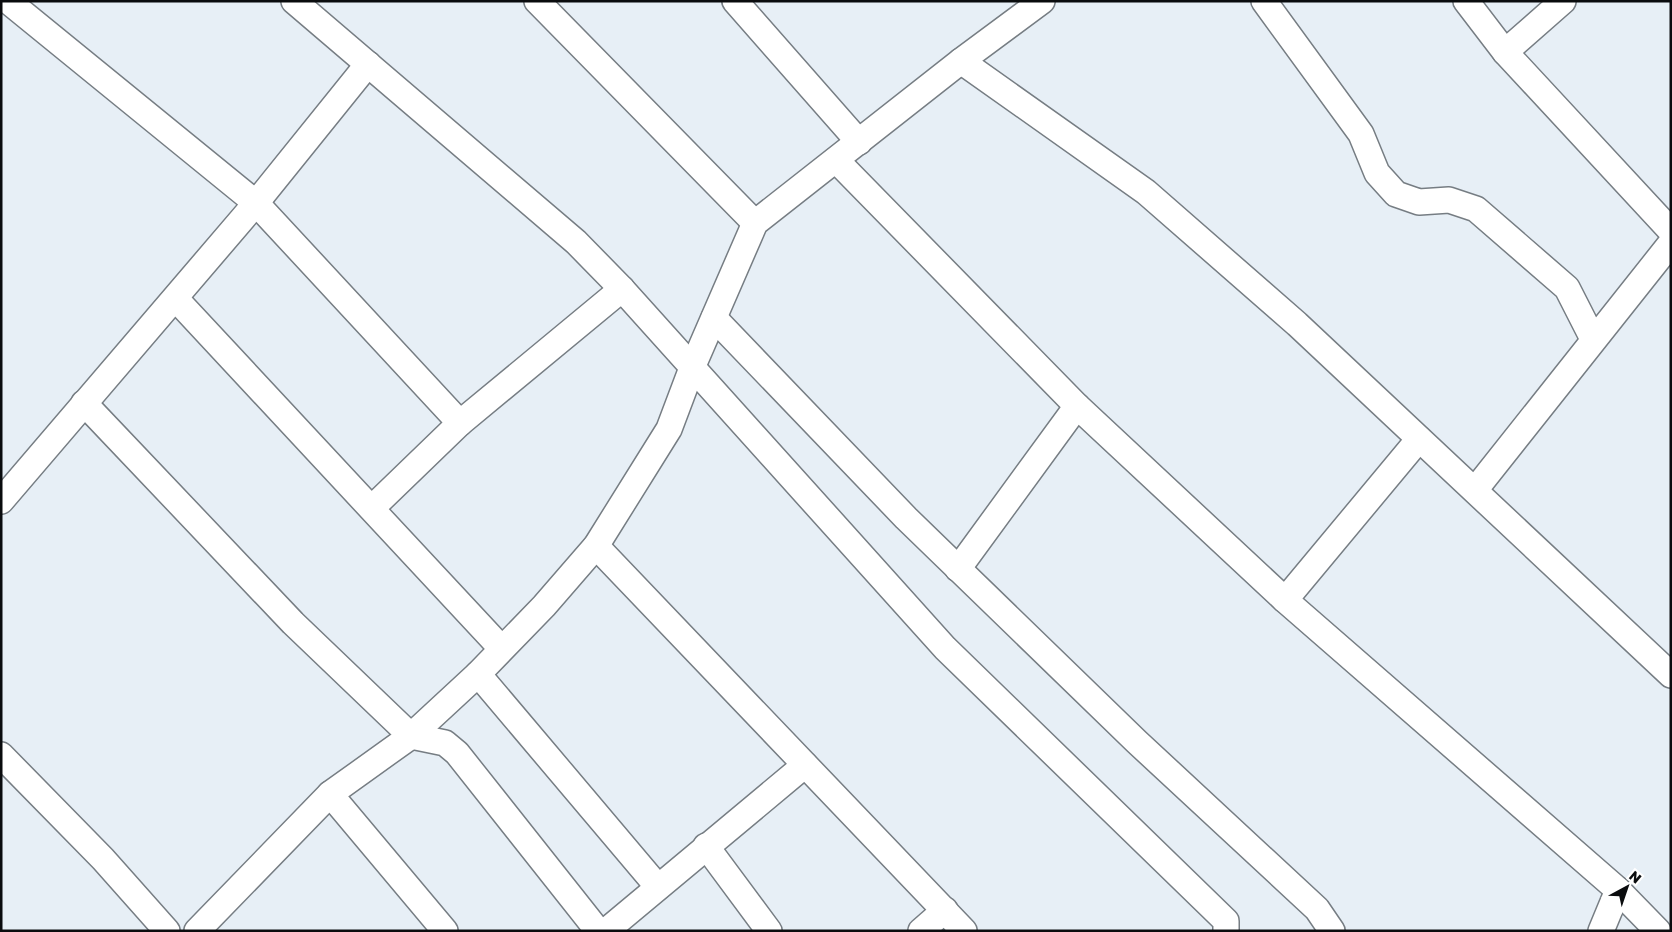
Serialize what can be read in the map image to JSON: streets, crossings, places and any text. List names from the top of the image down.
{
  "north": "top right"
}
